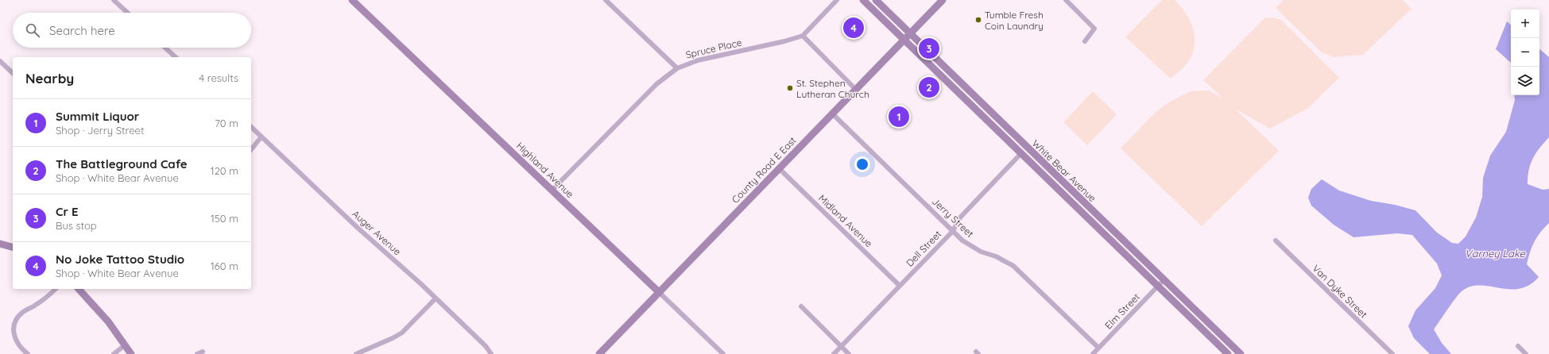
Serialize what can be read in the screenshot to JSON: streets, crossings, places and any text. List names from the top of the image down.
{
  "streets": {
    "main road": ["Highland Avenue", "County Road E East", "White Bear Avenue"],
    "street": [
      "Spruce Place",
      "Jerry Street",
      "Midland Avenue",
      "Auger Avenue",
      "Dell Street",
      "Van Dyke Street",
      "Elm Street"
    ]
  },
  "crossings": [
    ["Spruce Place", "Highland Avenue"],
    ["Highland Avenue", "County Road E East"],
    ["County Road E East", "White Bear Avenue"],
    ["County Road E East", "Jerry Street"],
    ["County Road E East", "Midland Avenue"],
    ["White Bear Avenue", "Dell Street"],
    ["White Bear Avenue", "Elm Street"],
    ["Jerry Street", "Dell Street"],
    ["Jerry Street", "Elm Street"],
    ["Midland Avenue", "Dell Street"]
  ],
  "water": ["Varney Lake"],
  "places": ["Tumble Fresh Coin Laundry", "St. Stephen Lutheran Church"],
  "page": {
    "map_buttons": ["+", "−"],
    "search": "Search here",
    "pins": [
      "4",
      "3",
      "2",
      "1"
    ],
    "heading": ["Nearby", "4 results"],
    "list": [
      {
        "mark": "1",
        "name": "Summit Liquor",
        "note": "Shop · Jerry Street",
        "value": "70 m"
      },
      {
        "mark": "2",
        "name": "The Battleground Cafe",
        "note": "Shop · White Bear Avenue",
        "value": "120 m"
      },
      {
        "mark": "3",
        "name": "Cr E",
        "note": "Bus stop",
        "value": "150 m"
      },
      {
        "mark": "4",
        "name": "No Joke Tattoo Studio",
        "note": "Shop · White Bear Avenue",
        "value": "160 m"
      }
    ]
  }
}
